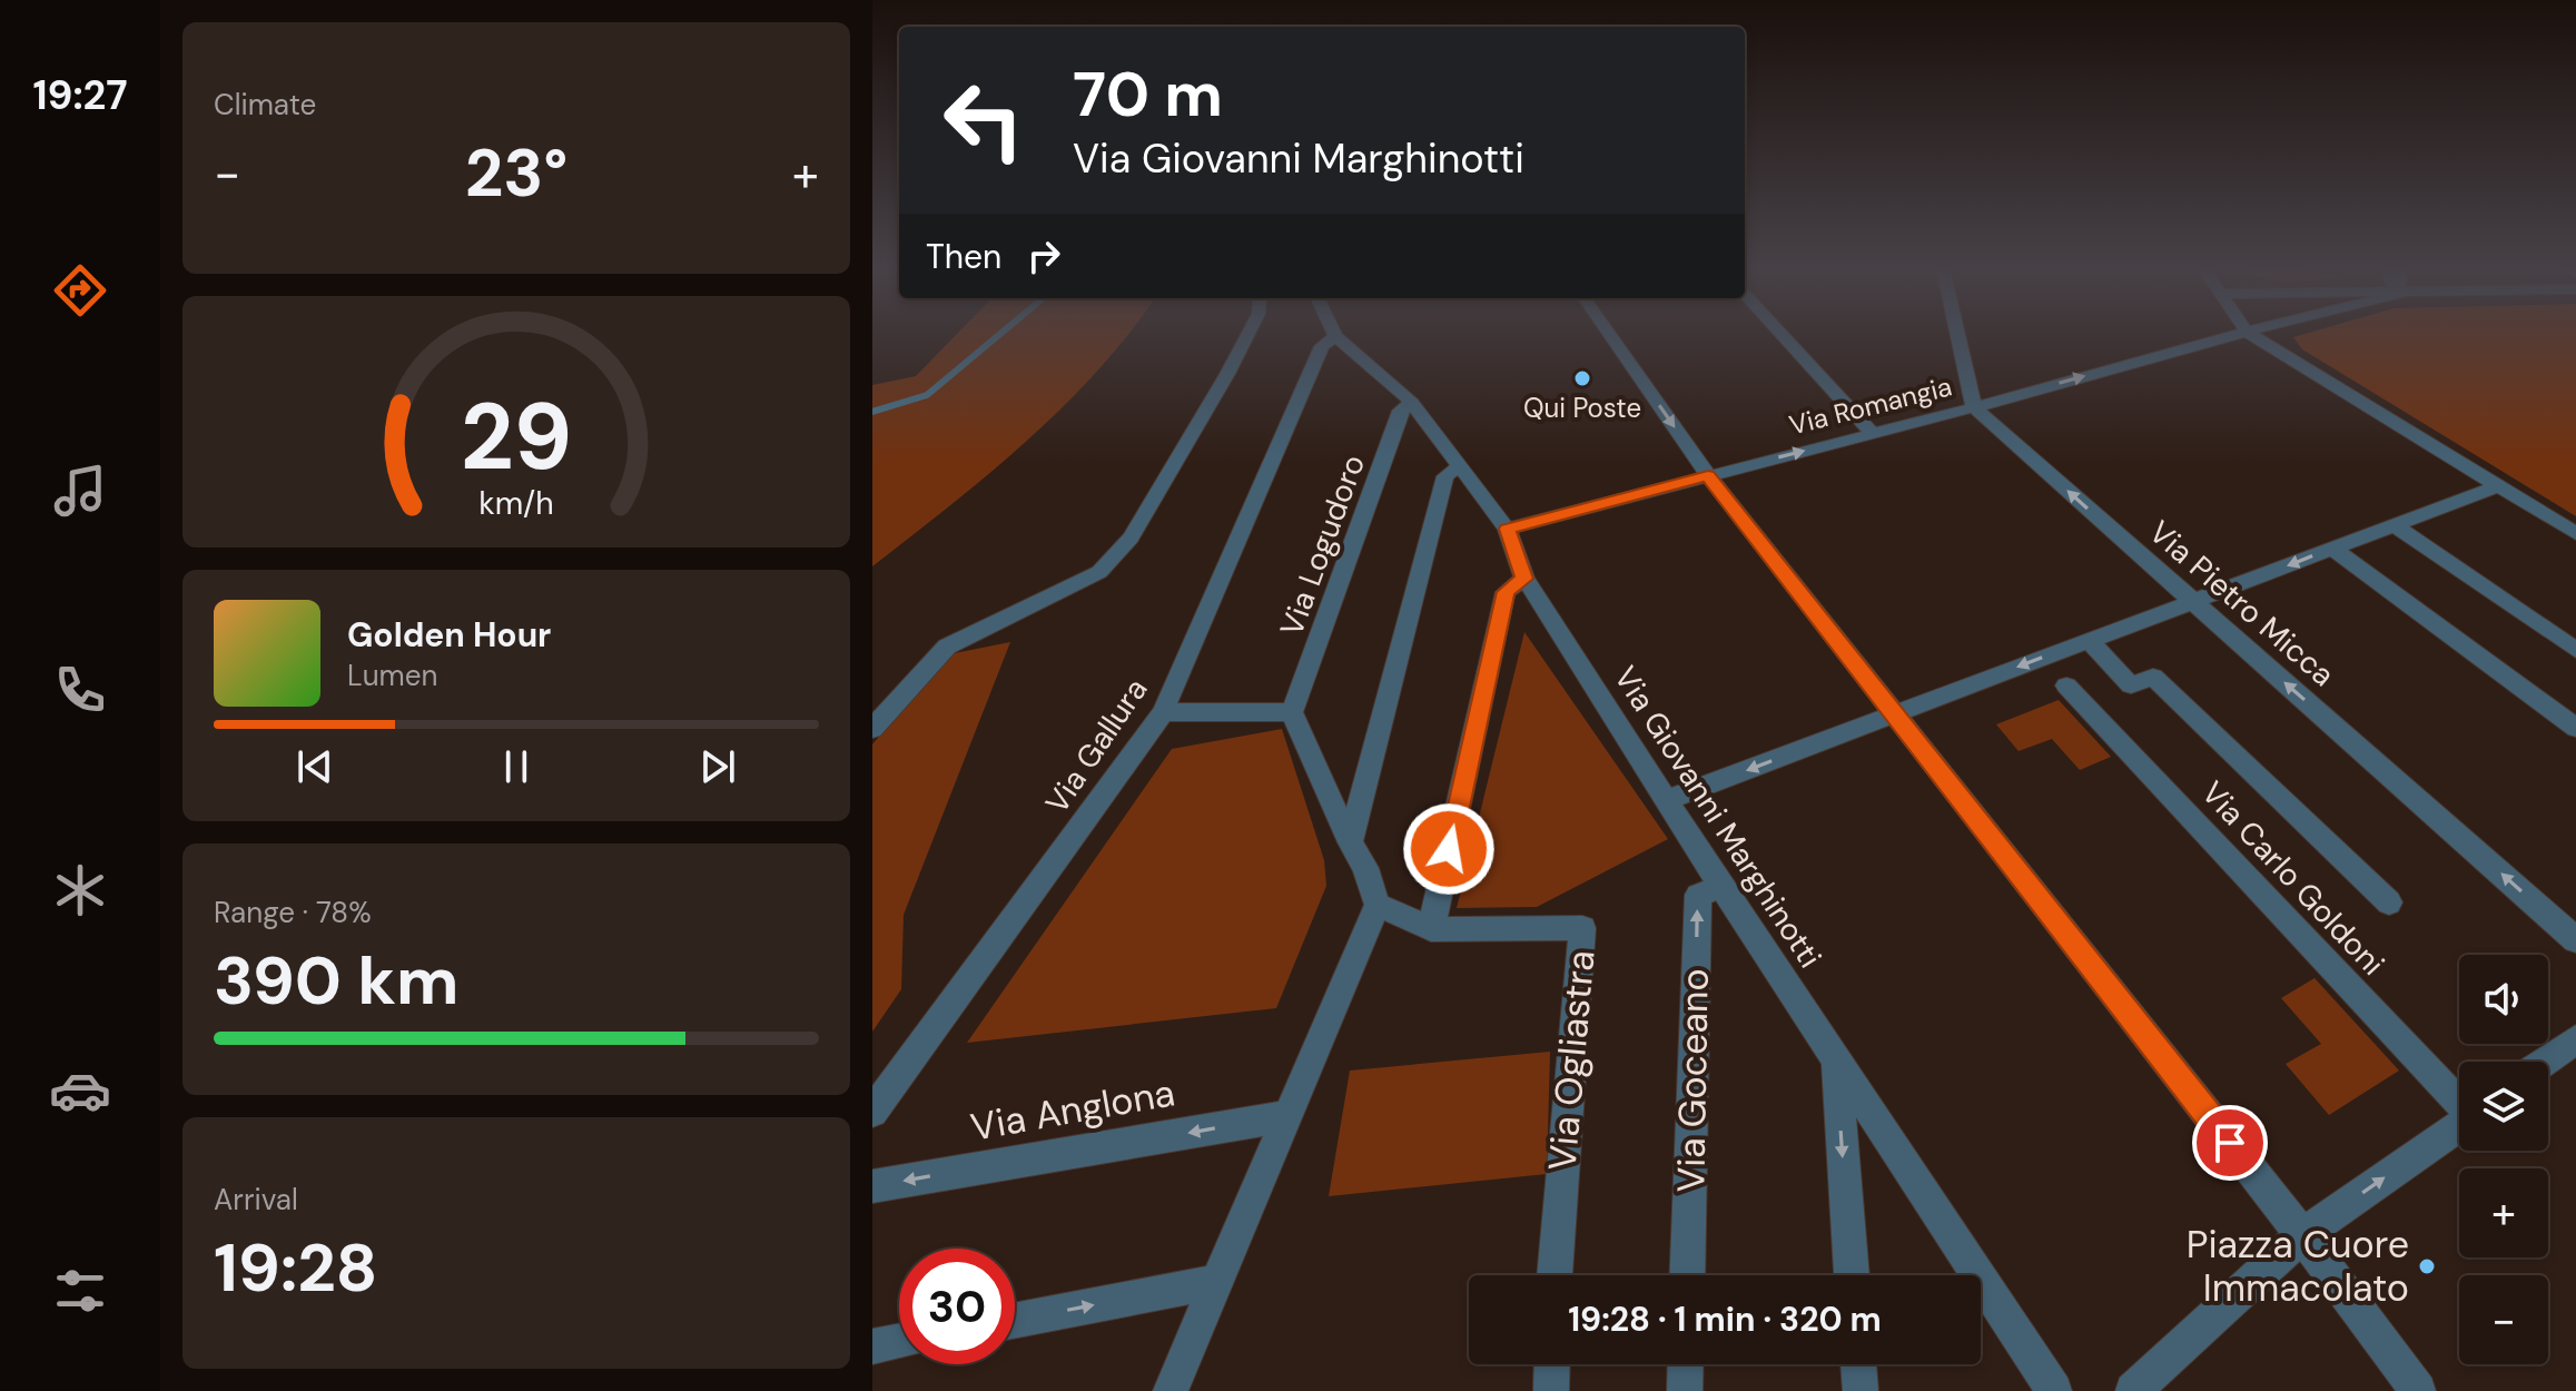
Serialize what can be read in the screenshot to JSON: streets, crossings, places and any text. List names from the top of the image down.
{
  "streets": {
    "street": [
      "Via Romangia",
      "Via Logudoro",
      "Via Pietro Micca",
      "Via Gallura",
      "Via Giovanni Marghinotti",
      "Via Carlo Goldoni",
      "Via Ogliastra",
      "Via Goceano",
      "Via Anglona"
    ]
  },
  "crossings": [
    ["Via Romangia", "Via Pietro Micca"],
    ["Via Romangia", "Via Giovanni Marghinotti"],
    ["Via Logudoro", "Via Giovanni Marghinotti"],
    ["Via Gallura", "Via Giovanni Marghinotti"],
    ["Via Giovanni Marghinotti", "Via Goceano"]
  ],
  "one_way": ["Via Romangia"],
  "places": ["Qui Poste", "Piazza Cuore Immacolato"],
  "page": {
    "tabs": "19:27",
    "tile": [
      "Climate",
      ["Range · 78%", "390 km"],
      ["Arrival", "19:28"]
    ],
    "turn": ["70 m", "Via Giovanni Marghinotti"],
    "heat": ["−", "23°", "+"],
    "then": "Then",
    "song": ["Golden Hour", "Lumen"],
    "map_buttons": ["+", "−"],
    "limit": "30",
    "trip": "19:28 · 1 min · 320 m",
    "gauge": ["29", "km/h"]
  }
}
